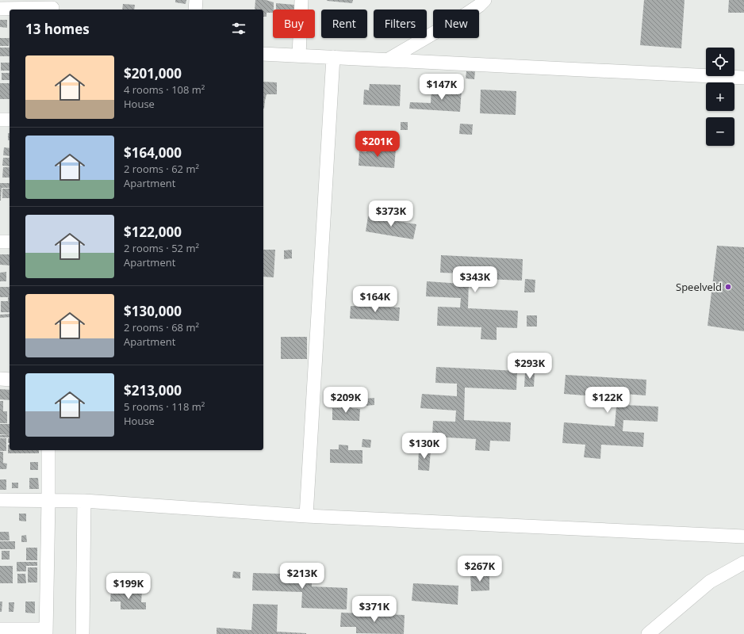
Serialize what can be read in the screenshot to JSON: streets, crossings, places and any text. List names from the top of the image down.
{
  "places": ["Speelveld"],
  "page": {
    "chip": [
      "Buy",
      "Rent",
      "Filters",
      "New"
    ],
    "heading": "13 homes",
    "map_buttons": ["+", "−"],
    "list": [
      {
        "name": "$201,000",
        "note": "4 rooms · 108 m² · House"
      },
      {
        "name": "$164,000",
        "note": "2 rooms · 62 m² · Apartment"
      },
      {
        "name": "$122,000",
        "note": "2 rooms · 52 m² · Apartment"
      },
      {
        "name": "$130,000",
        "note": "2 rooms · 68 m² · Apartment"
      },
      {
        "name": "$213,000",
        "note": "5 rooms · 118 m² · House"
      }
    ],
    "price": [
      "$147K",
      "$201K",
      "$373K",
      "$343K",
      "$164K",
      "$293K",
      "$209K",
      "$122K",
      "$130K",
      "$267K",
      "$213K",
      "$199K",
      "$371K"
    ]
  }
}
